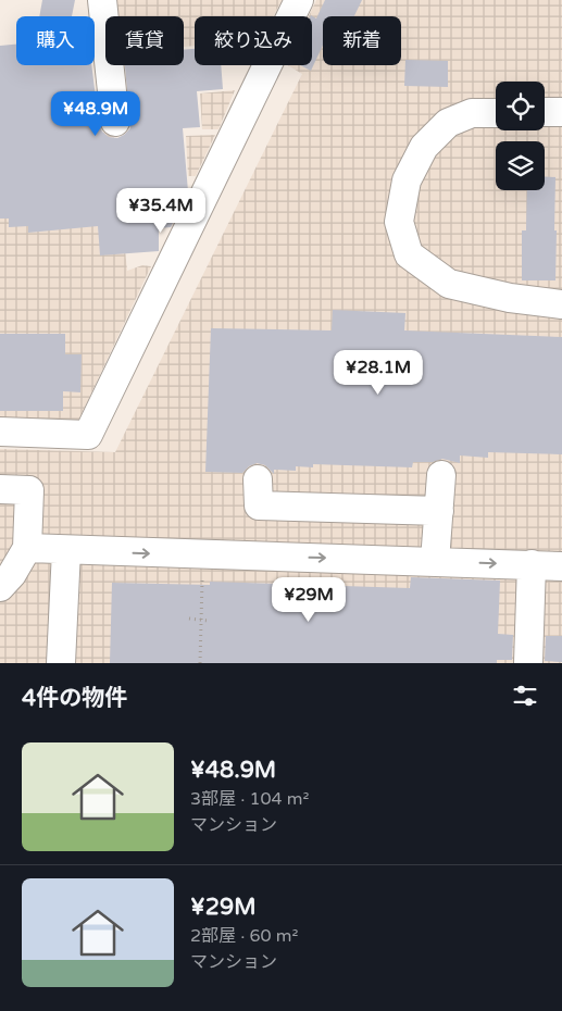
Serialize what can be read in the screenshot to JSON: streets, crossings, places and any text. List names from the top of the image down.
{
  "page": {
    "chip": [
      "購入",
      "賃貸",
      "絞り込み",
      "新着"
    ],
    "price": [
      "¥48.9M",
      "¥35.4M",
      "¥28.1M",
      "¥29M"
    ],
    "heading": "4件の物件",
    "list": [
      {
        "name": "¥48.9M",
        "note": "3部屋 · 104 m² · マンション"
      },
      {
        "name": "¥29M",
        "note": "2部屋 · 60 m² · マンション"
      }
    ]
  }
}
